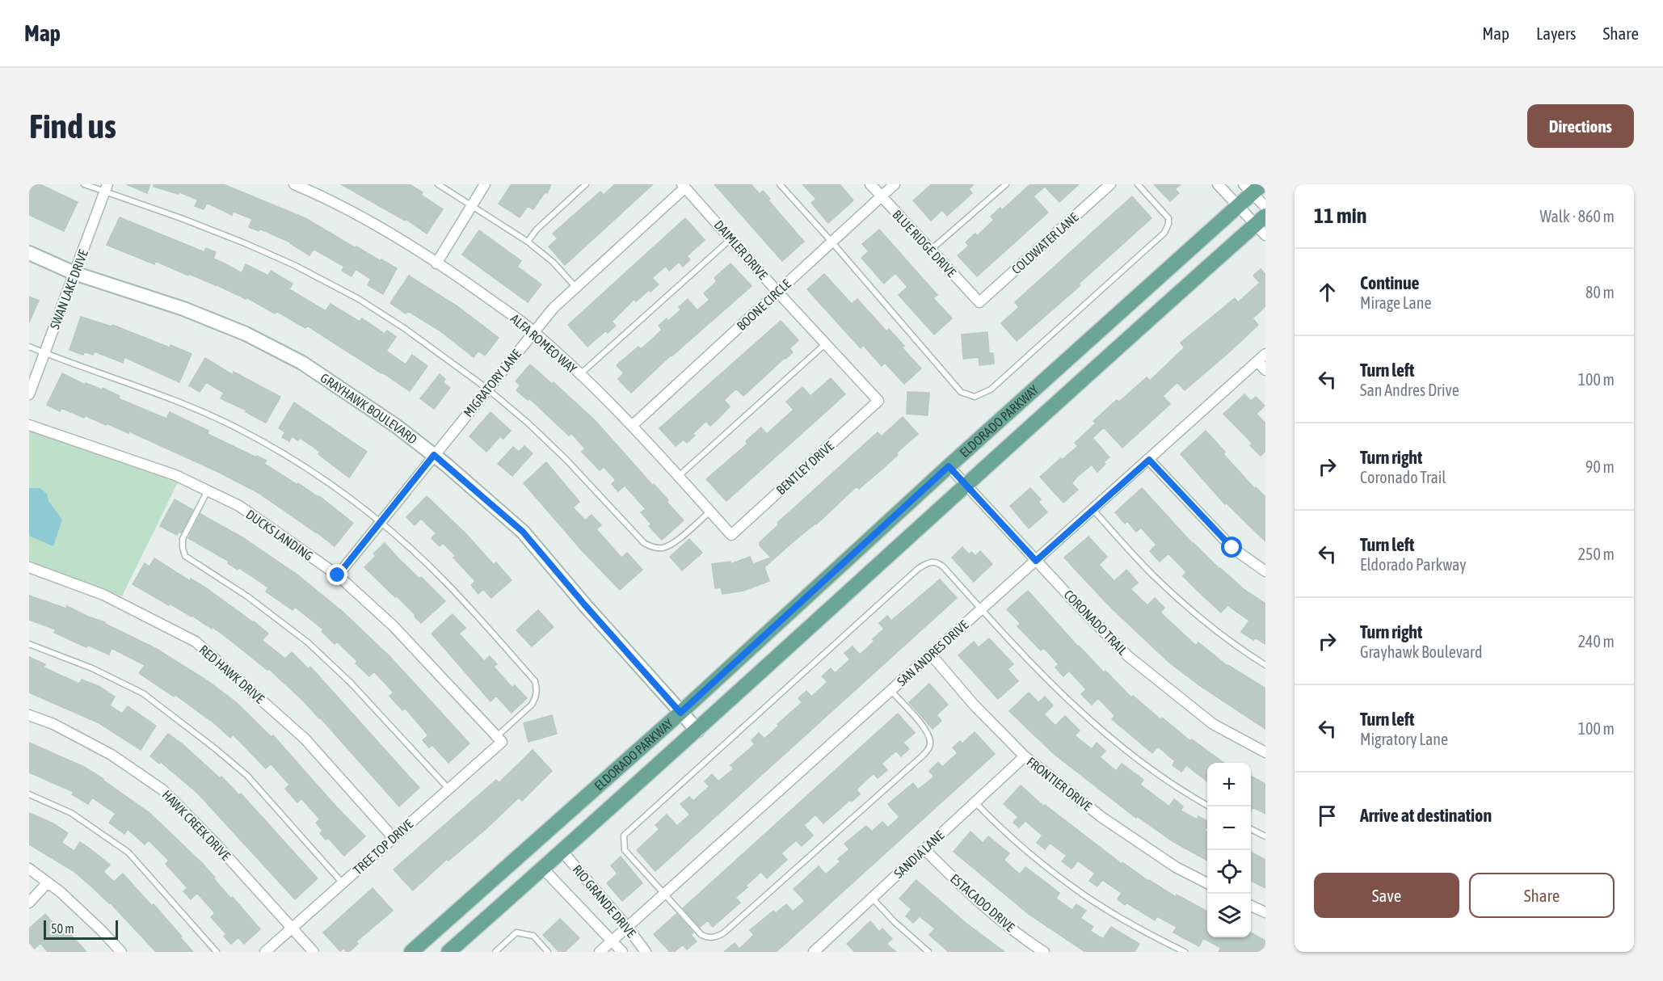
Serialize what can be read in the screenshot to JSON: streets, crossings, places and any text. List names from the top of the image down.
{
  "streets": {
    "main road": ["ELDORADO PARKWAY"],
    "street": [
      "BLUE RIDGE DRIVE",
      "COLDWATER LANE",
      "DAIMLER DRIVE",
      "SWAN LAKE DRIVE",
      "BOONE CIRCLE",
      "ALFA ROMEO WAY",
      "MIGRATORY LANE",
      "GRAYHAWK BOULEVARD",
      "BENTLEY DRIVE",
      "DUCKS LANDING",
      "CORONADO TRAIL",
      "SAN ANDRES DRIVE",
      "RED HAWK DRIVE",
      "FRONTIER DRIVE",
      "HAWK CREEK DRIVE",
      "TREE TOP DRIVE",
      "SANDIA LANE",
      "RIO GRANDE DRIVE",
      "ESTACADO DRIVE"
    ]
  },
  "crossings": [
    ["BLUE RIDGE DRIVE", "COLDWATER LANE"],
    ["BLUE RIDGE DRIVE", "BOONE CIRCLE"],
    ["DAIMLER DRIVE", "BOONE CIRCLE"],
    ["DAIMLER DRIVE", "MIGRATORY LANE"],
    ["DAIMLER DRIVE", "BENTLEY DRIVE"],
    ["SWAN LAKE DRIVE", "GRAYHAWK BOULEVARD"],
    ["BOONE CIRCLE", "ALFA ROMEO WAY"],
    ["ALFA ROMEO WAY", "MIGRATORY LANE"],
    ["ALFA ROMEO WAY", "BENTLEY DRIVE"],
    ["MIGRATORY LANE", "GRAYHAWK BOULEVARD"],
    ["MIGRATORY LANE", "DUCKS LANDING"],
    ["GRAYHAWK BOULEVARD", "ELDORADO PARKWAY"],
    ["ELDORADO PARKWAY", "CORONADO TRAIL"],
    ["ELDORADO PARKWAY", "RIO GRANDE DRIVE"],
    ["DUCKS LANDING", "TREE TOP DRIVE"],
    ["CORONADO TRAIL", "SAN ANDRES DRIVE"],
    ["SAN ANDRES DRIVE", "FRONTIER DRIVE"],
    ["SAN ANDRES DRIVE", "RIO GRANDE DRIVE"],
    ["RED HAWK DRIVE", "TREE TOP DRIVE"],
    ["FRONTIER DRIVE", "SANDIA LANE"],
    ["HAWK CREEK DRIVE", "TREE TOP DRIVE"],
    ["SANDIA LANE", "ESTACADO DRIVE"]
  ],
  "scale_bar": "50 m",
  "page": {
    "header": "Map",
    "nav": ["Map", "Layers", "Share"],
    "buttons": [
      "Directions",
      ["Save", "Share"]
    ],
    "title": "Find us",
    "heading": ["11 min", "Walk · 860 m"],
    "list": [
      ["Continue", "Mirage Lane", "80 m"],
      ["Turn left", "San Andres Drive", "100 m"],
      ["Turn right", "Coronado Trail", "90 m"],
      ["Turn left", "Eldorado Parkway", "250 m"],
      ["Turn right", "Grayhawk Boulevard", "240 m"],
      ["Turn left", "Migratory Lane", "100 m"],
      "Arrive at destination"
    ],
    "map_buttons": ["+", "−"],
    "scale": "50 m"
  }
}
